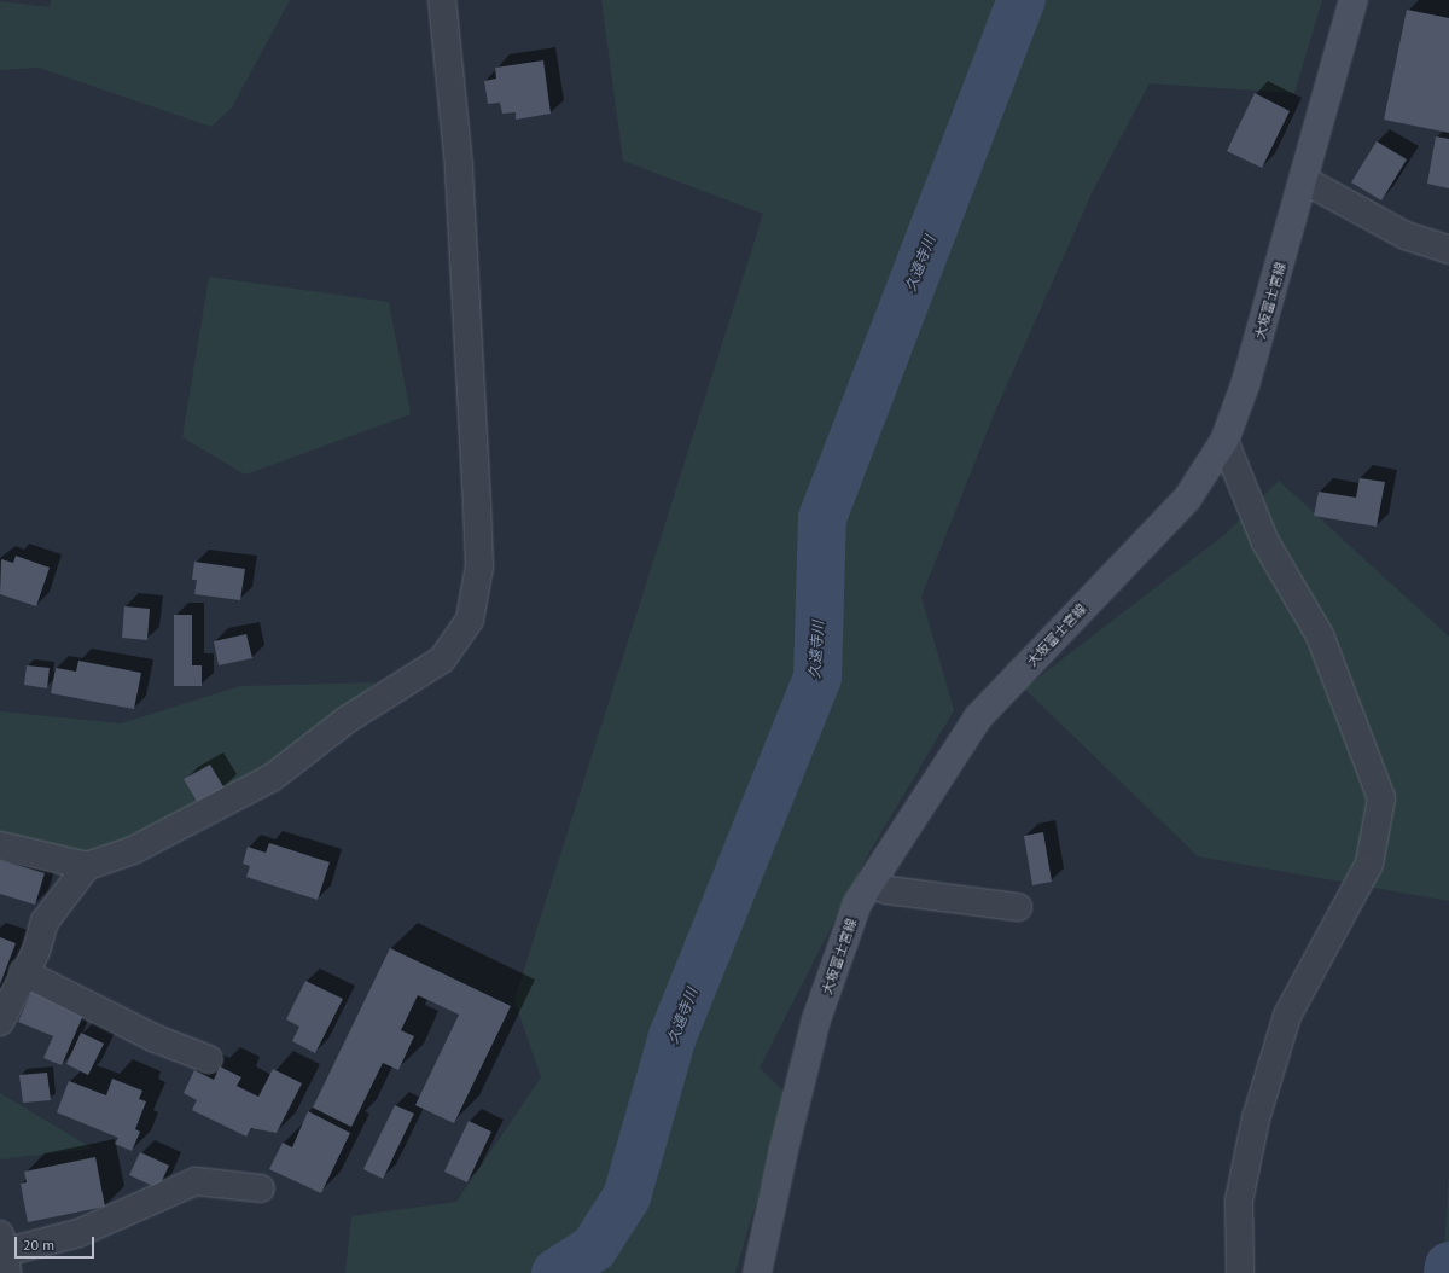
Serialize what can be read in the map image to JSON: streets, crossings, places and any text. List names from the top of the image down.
{
  "streets": {
    "main road": ["大坂富士宮線"]
  },
  "water": ["久遠寺川"],
  "scale_bar": "20 m"
}
